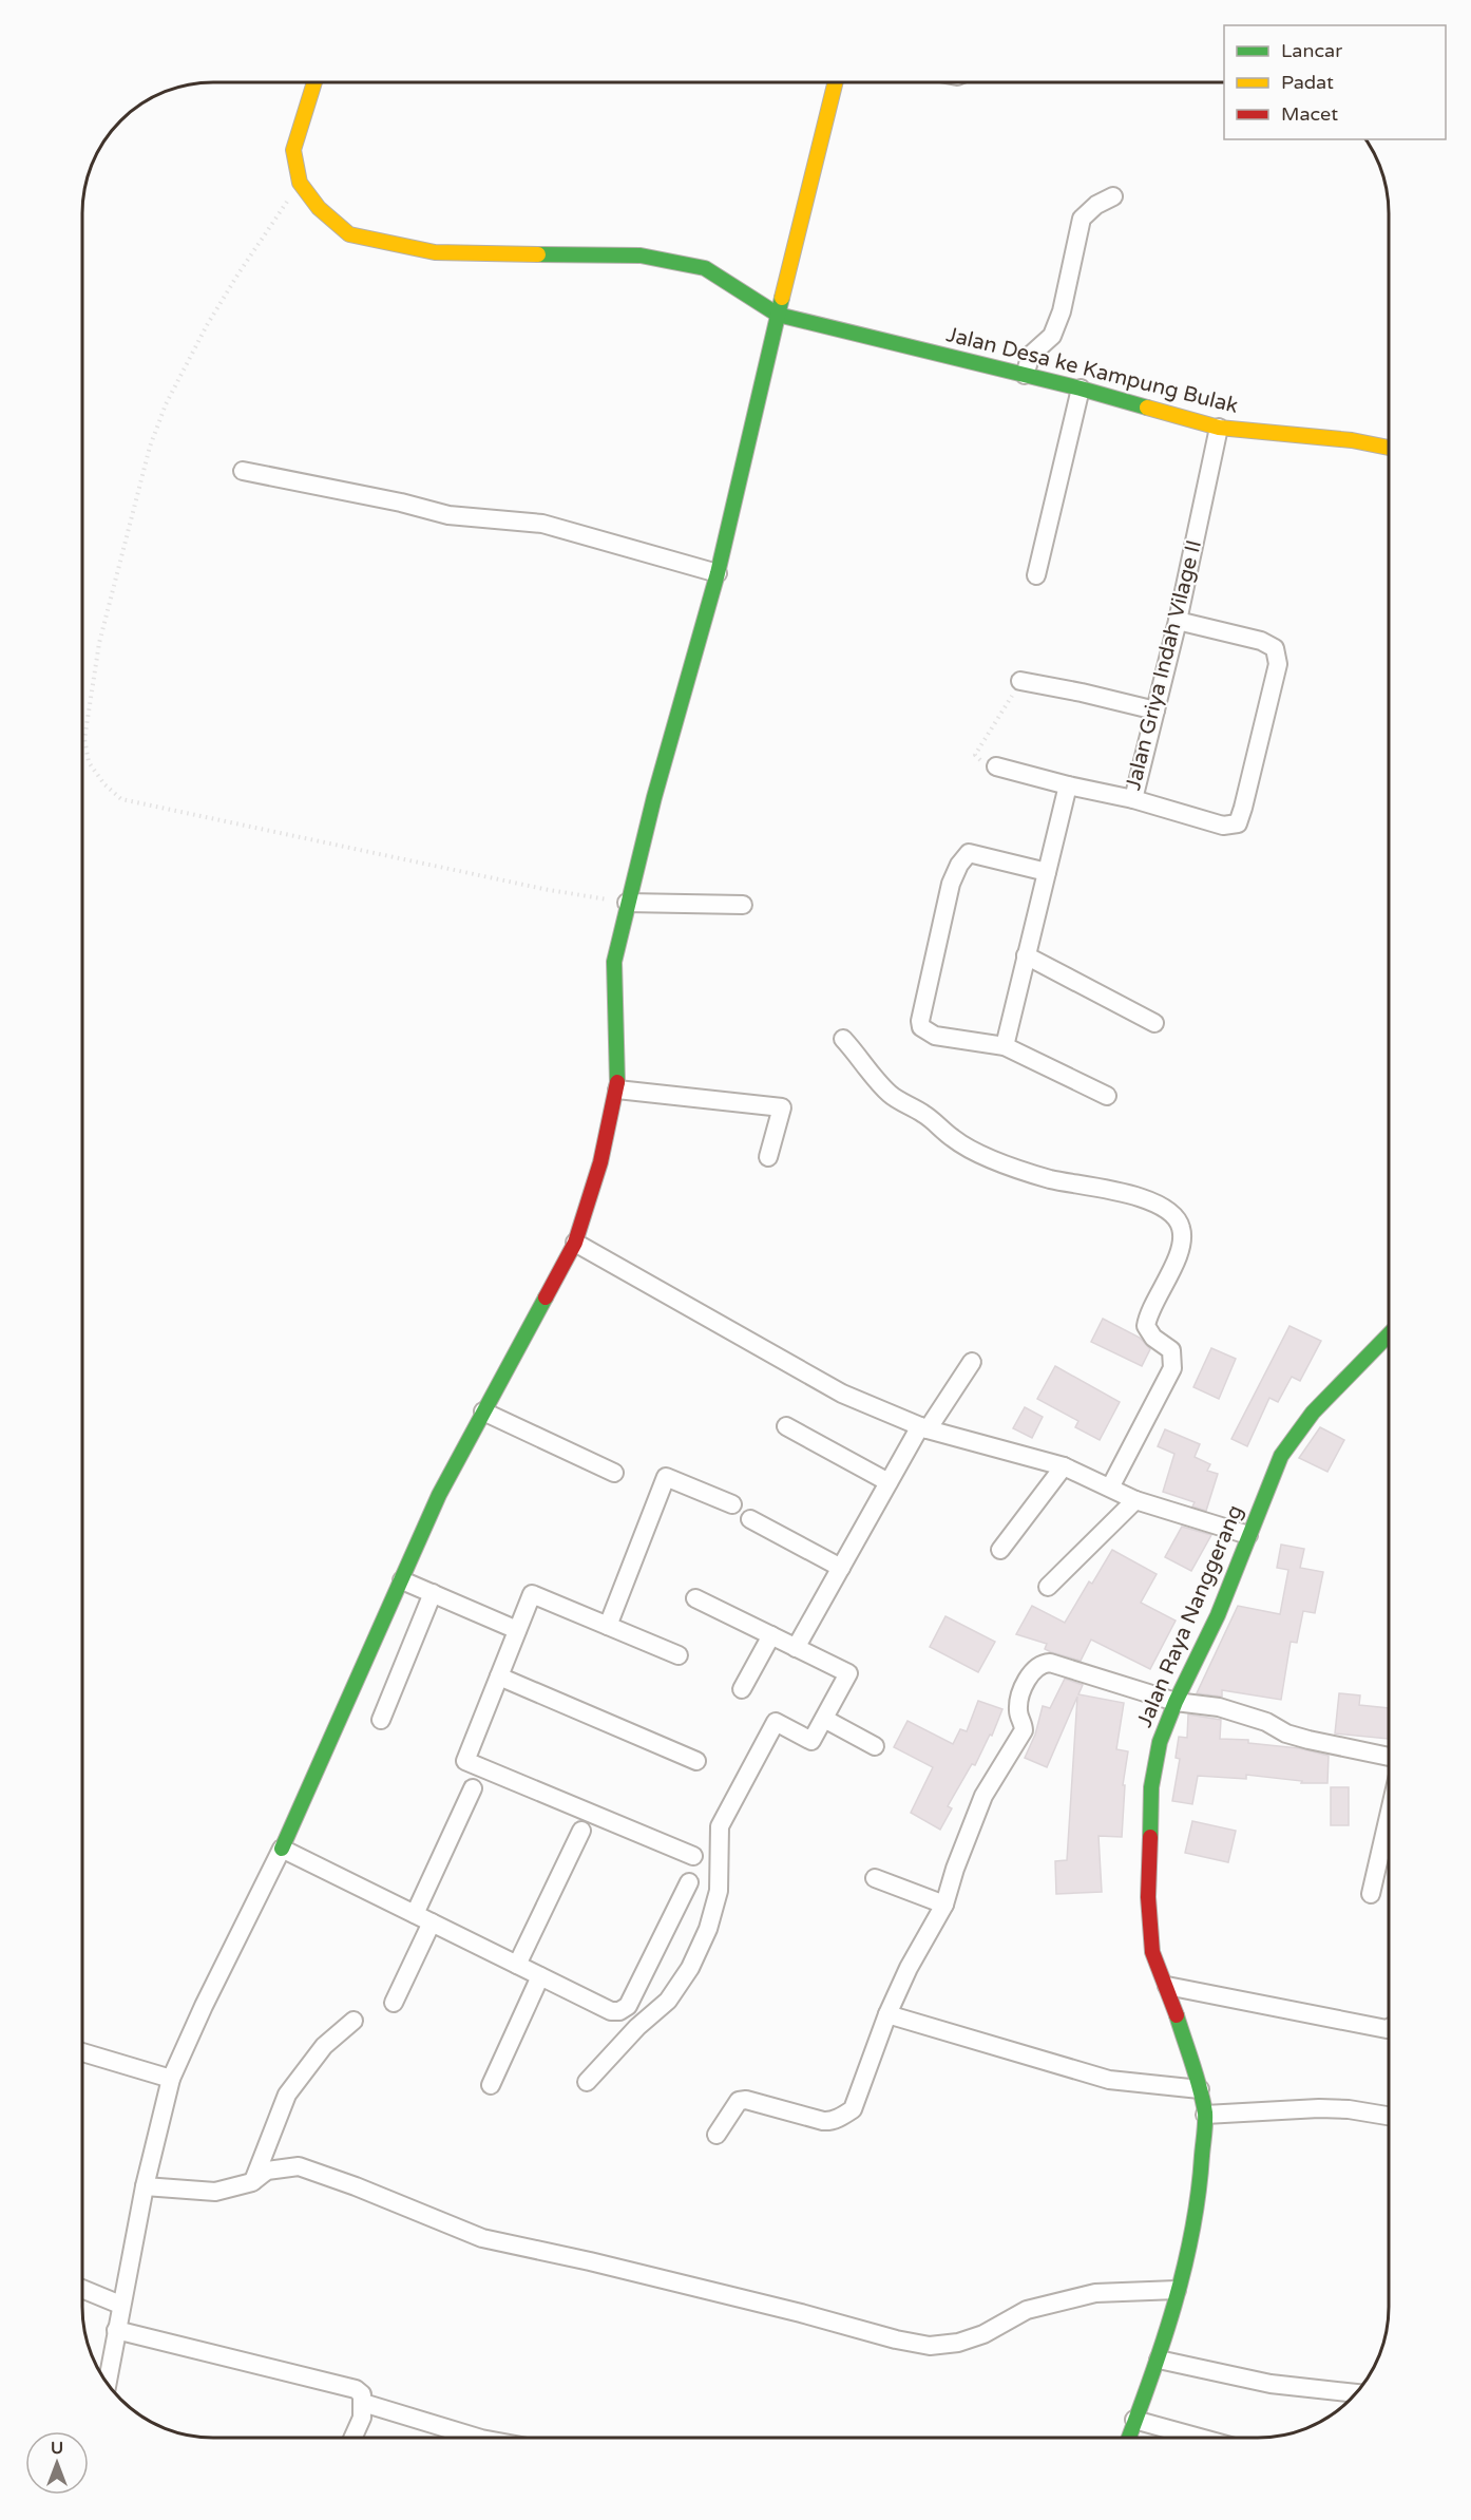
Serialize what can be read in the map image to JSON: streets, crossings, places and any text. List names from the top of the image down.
{
  "streets": {
    "street": ["Jalan Desa ke Kampung Bulak", "Jalan Griya Indah Vilage II", "Jalan Raya Nanggerang"]
  },
  "crossings": [
    ["Jalan Desa ke Kampung Bulak", "Jalan Griya Indah Vilage II"]
  ],
  "legend": ["Lancar", "Padat", "Macet"],
  "north": "top"
}
